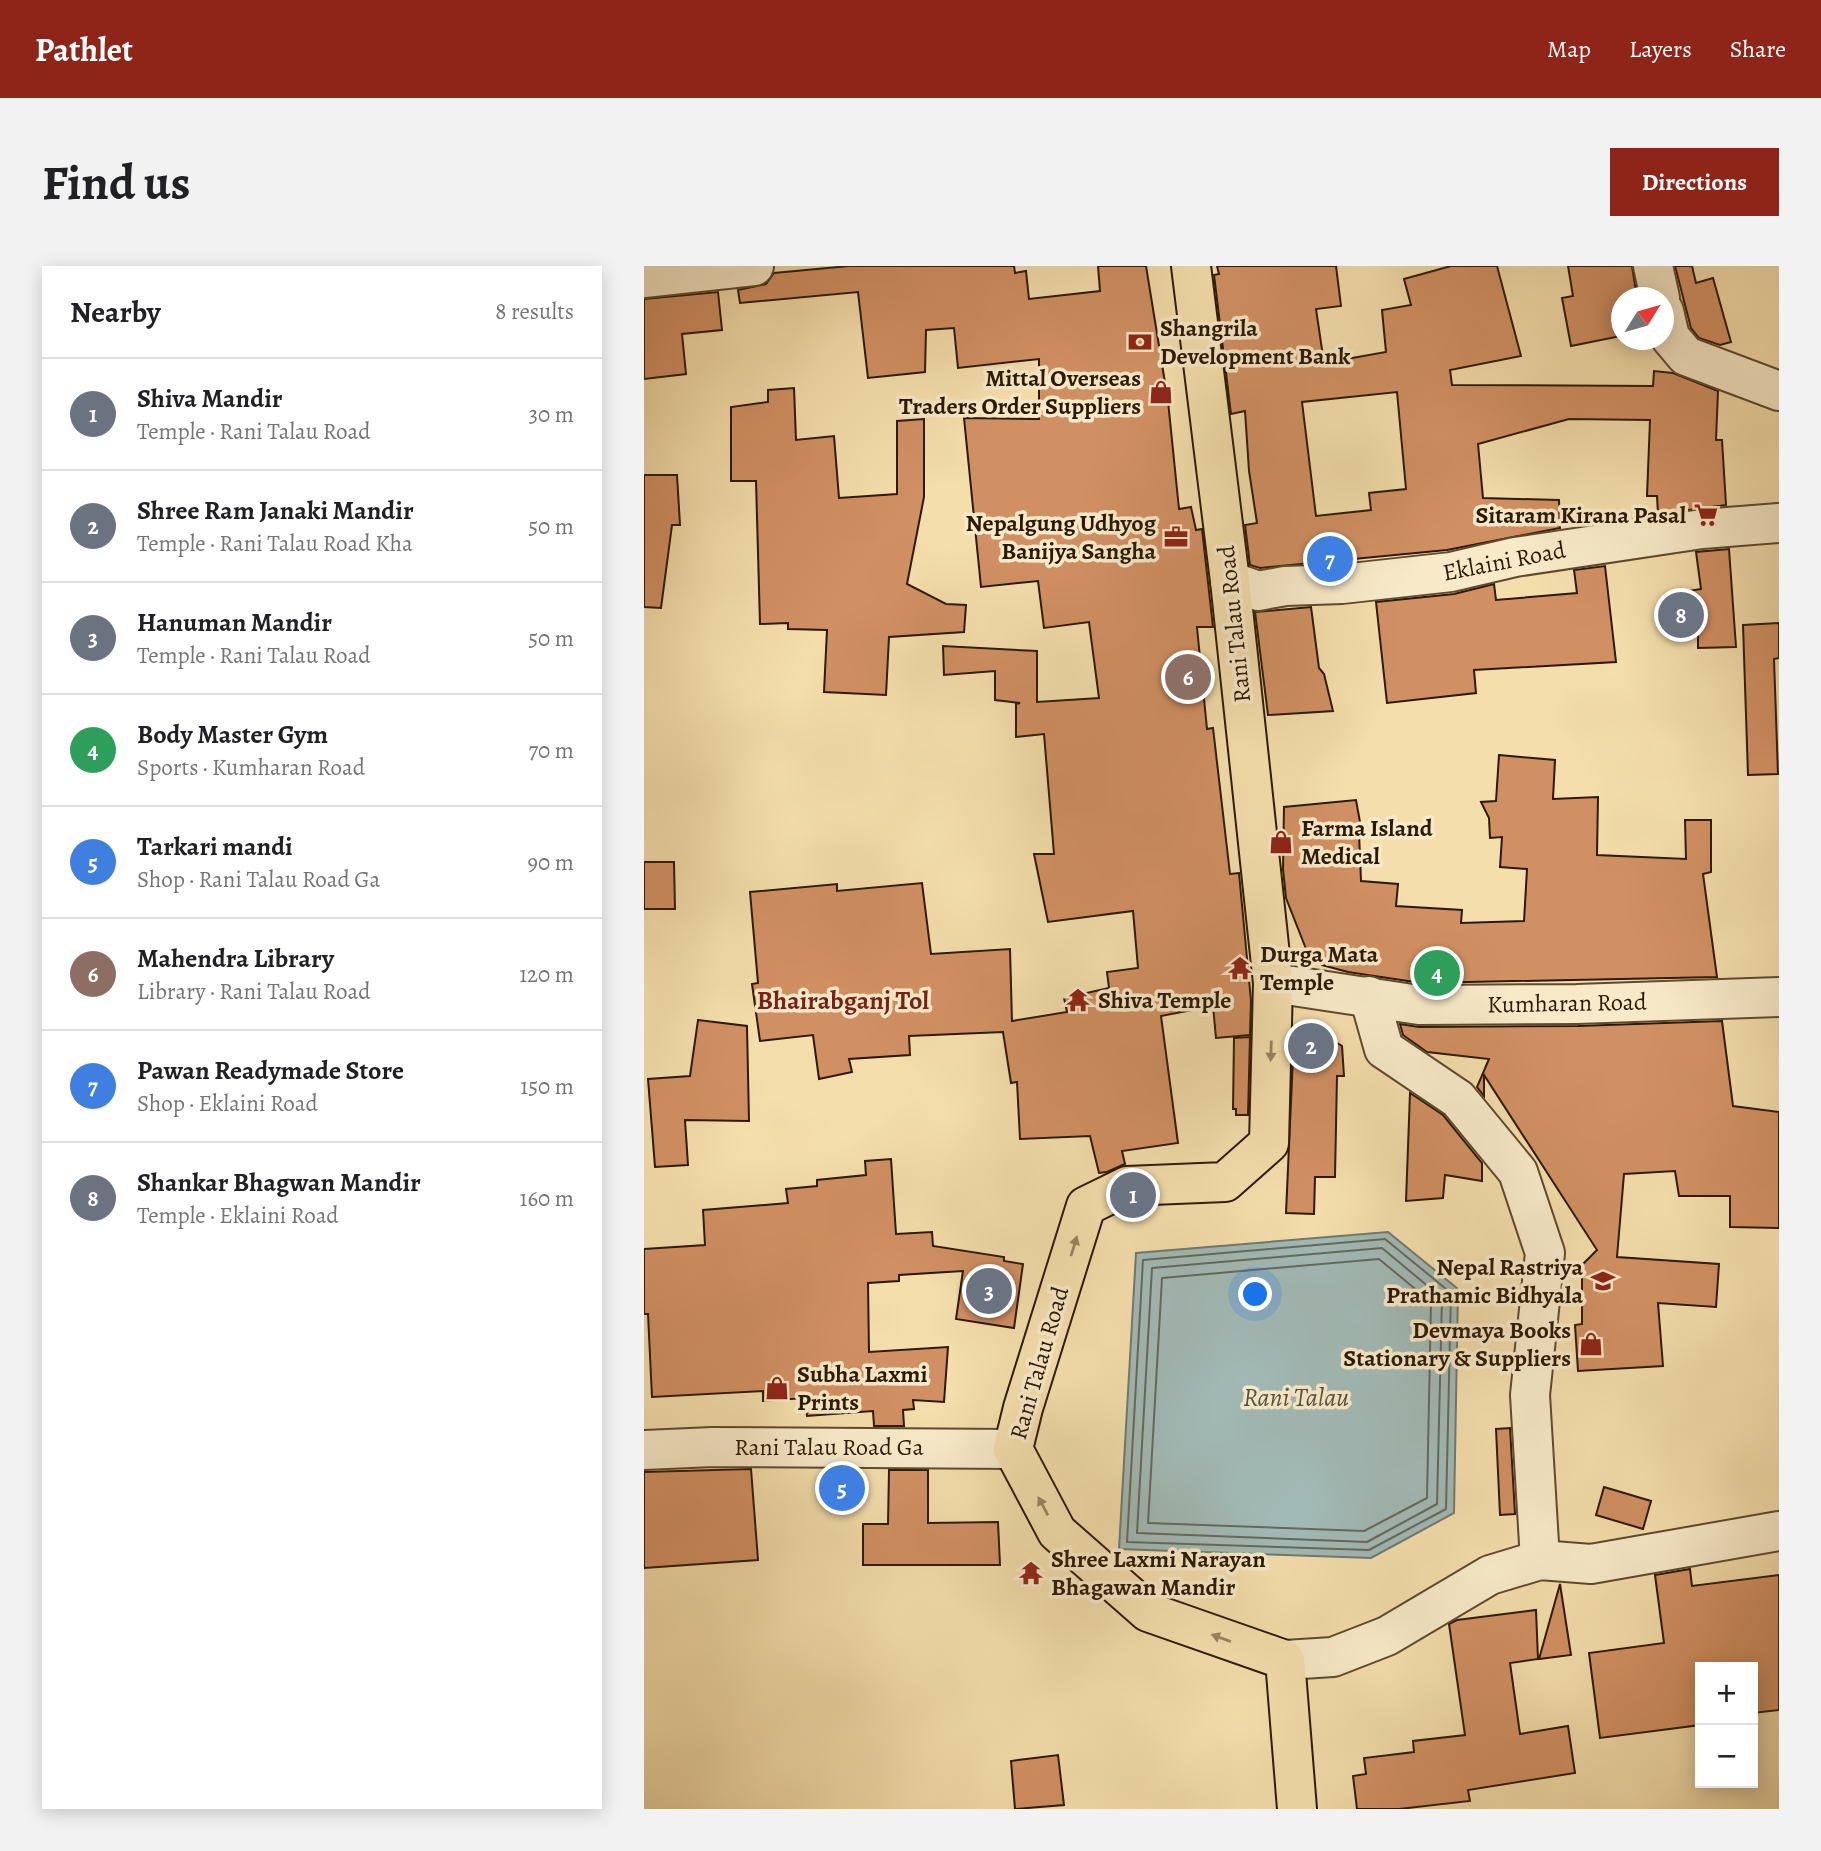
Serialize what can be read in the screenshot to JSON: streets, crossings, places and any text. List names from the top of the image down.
{
  "streets": {
    "main road": ["Rani Talau Road"],
    "street": ["Eklaini Road", "Kumharan Road", "Rani Talau Road Ga"]
  },
  "crossings": [
    ["Eklaini Road", "Rani Talau Road"],
    ["Rani Talau Road", "Kumharan Road"],
    ["Rani Talau Road", "Rani Talau Road Ga"]
  ],
  "districts": ["Bhairabganj Tol"],
  "water": ["Rani Talau"],
  "places": {
    "bank": ["Shangrila Development Bank"],
    "shop": [
      "Mittal Overseas Traders Order Suppliers",
      "Farma Island Medical",
      "Devmaya Books Stationary & Suppliers",
      "Subha Laxmi Prints"
    ],
    "supermarket": ["Sitaram Kirana Pasal"],
    "office": ["Nepalgung Udhyog Banijya Sangha"],
    "temple": ["Durga Mata Temple", "Shiva Temple", "Shree Laxmi Narayan Bhagawan Mandir"],
    "school or university": ["Nepal Rastriya Prathamic Bidhyala"]
  },
  "north": "top right",
  "page": {
    "header": "Pathlet",
    "nav": ["Map", "Layers", "Share"],
    "buttons": "Directions",
    "title": "Find us",
    "heading": ["Nearby", "8 results"],
    "list": [
      {
        "mark": "1",
        "name": "Shiva Mandir",
        "note": "Temple · Rani Talau Road",
        "value": "30 m"
      },
      {
        "mark": "2",
        "name": "Shree Ram Janaki Mandir",
        "note": "Temple · Rani Talau Road Kha",
        "value": "50 m"
      },
      {
        "mark": "3",
        "name": "Hanuman Mandir",
        "note": "Temple · Rani Talau Road",
        "value": "50 m"
      },
      {
        "mark": "4",
        "name": "Body Master Gym",
        "note": "Sports · Kumharan Road",
        "value": "70 m"
      },
      {
        "mark": "5",
        "name": "Tarkari mandi",
        "note": "Shop · Rani Talau Road Ga",
        "value": "90 m"
      },
      {
        "mark": "6",
        "name": "Mahendra Library",
        "note": "Library · Rani Talau Road",
        "value": "120 m"
      },
      {
        "mark": "7",
        "name": "Pawan Readymade Store",
        "note": "Shop · Eklaini Road",
        "value": "150 m"
      },
      {
        "mark": "8",
        "name": "Shankar Bhagwan Mandir",
        "note": "Temple · Eklaini Road",
        "value": "160 m"
      }
    ],
    "pins": [
      "7",
      "8",
      "6",
      "4",
      "2",
      "1",
      "3",
      "5"
    ],
    "map_buttons": ["+", "−"]
  }
}
